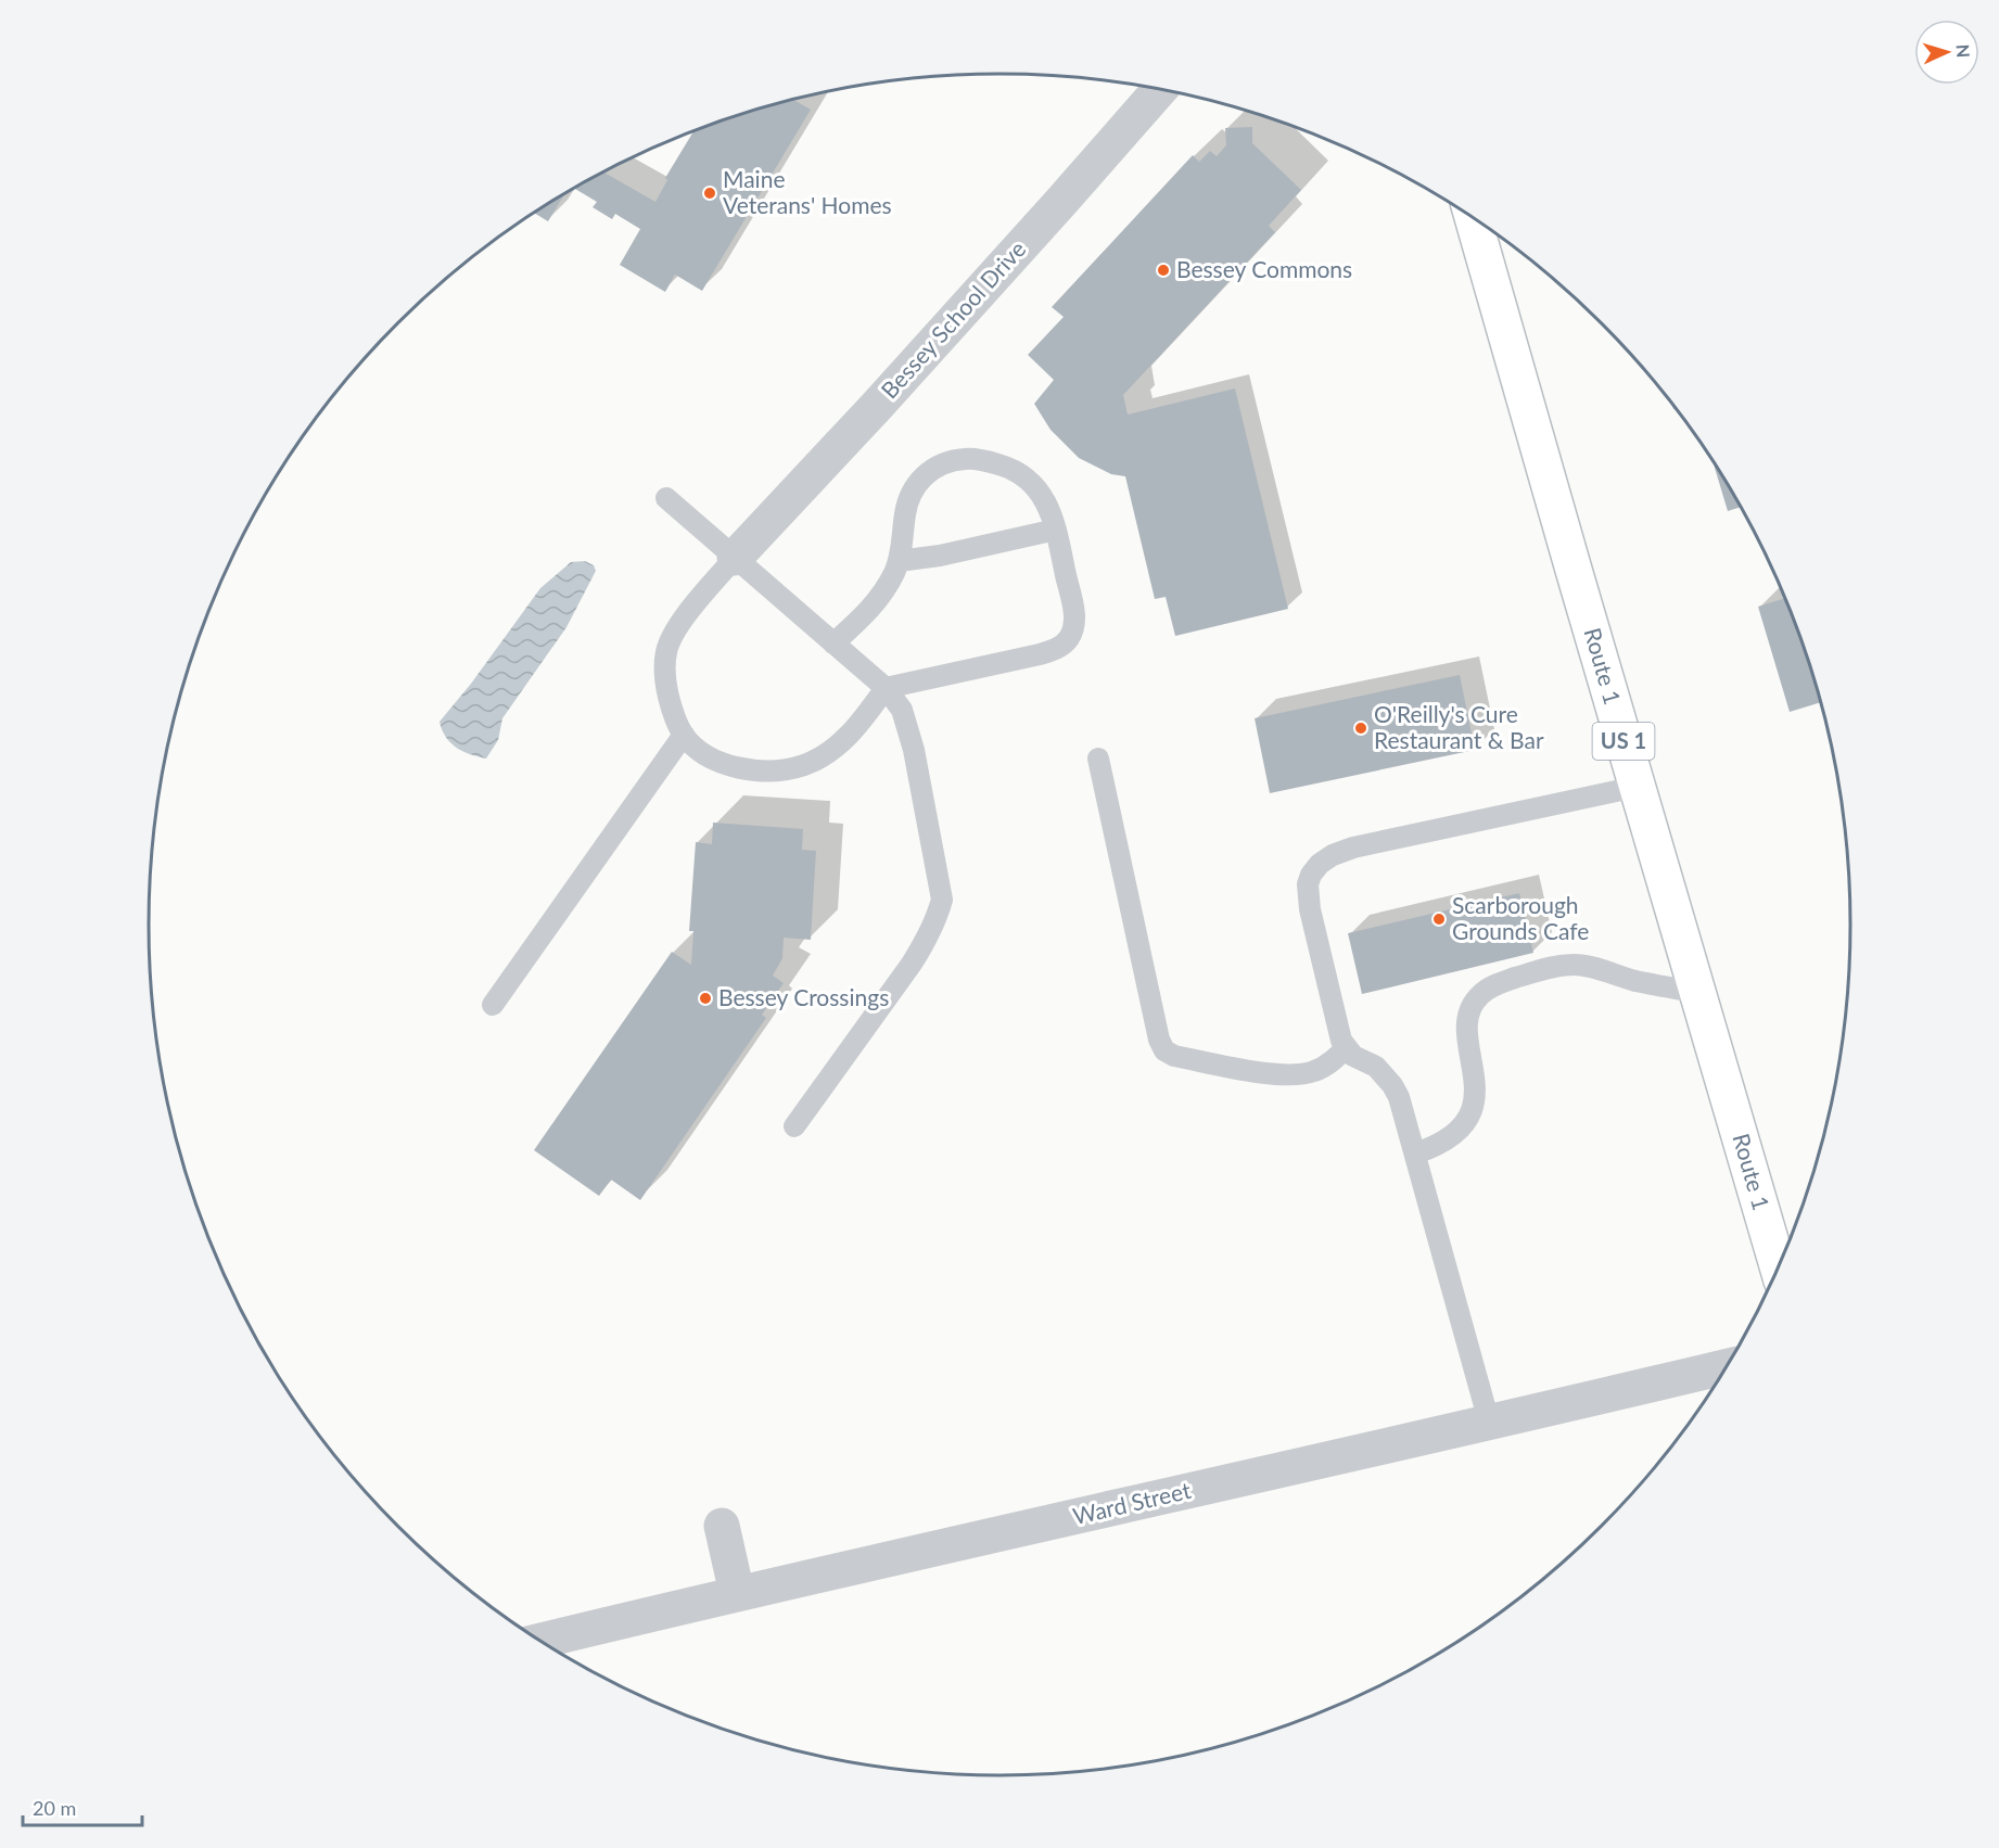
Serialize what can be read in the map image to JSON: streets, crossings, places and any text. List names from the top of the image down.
{
  "streets": {
    "main road": ["Route 1", "US 1"],
    "street": ["Bessey School Drive", "Ward Street"]
  },
  "places": [
    "Maine Veterans' Homes",
    "Bessey Commons",
    "O'Reilly's Cure Restaurant & Bar",
    "Scarborough Grounds Cafe",
    "Bessey Crossings"
  ],
  "scale_bar": "20 m",
  "north": "right"
}
